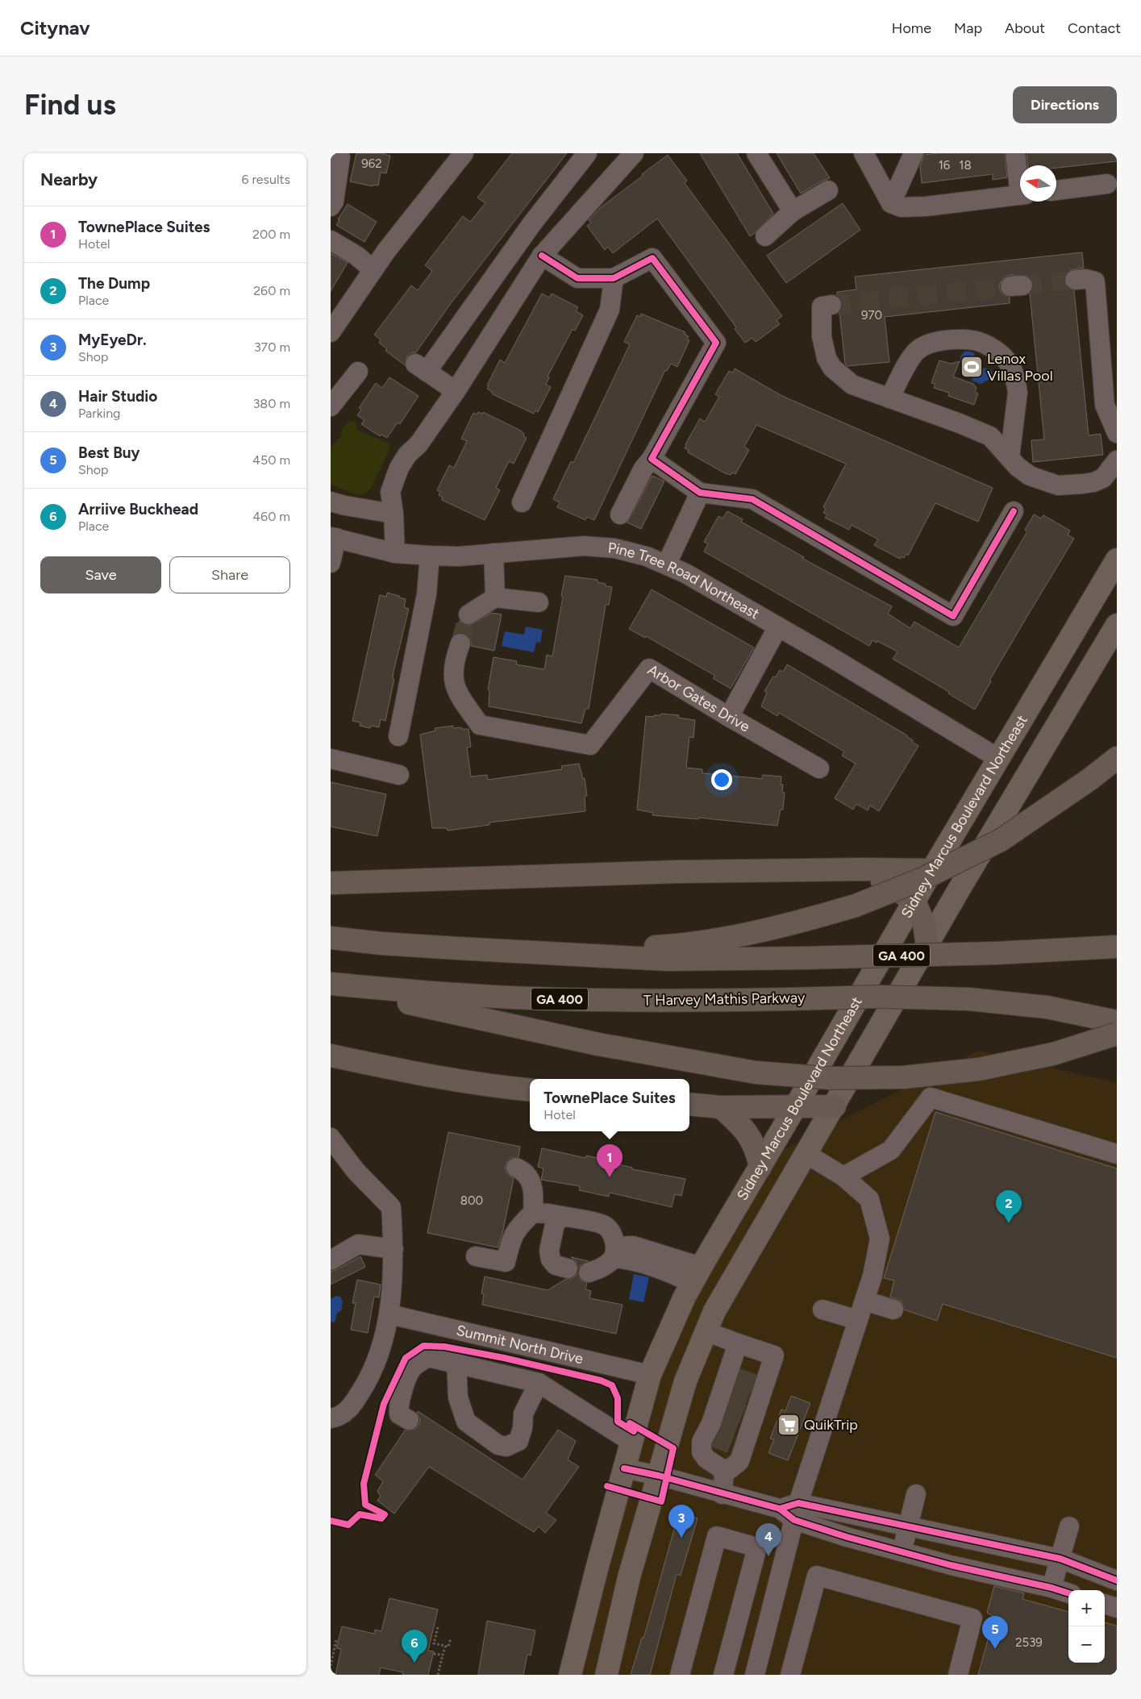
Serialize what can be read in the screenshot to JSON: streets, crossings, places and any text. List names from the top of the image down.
{
  "streets": {
    "highway": ["GA 400", "T Harvey Mathis Parkway"],
    "main road": ["Sidney Marcus Boulevard Northeast"],
    "street": ["Pine Tree Road Northeast", "Arbor Gates Drive", "Summit North Drive"]
  },
  "crossings": [
    ["Pine Tree Road Northeast", "Sidney Marcus Boulevard Northeast"],
    ["Sidney Marcus Boulevard Northeast", "Summit North Drive"]
  ],
  "places": {
    "sports": ["Lenox Villas Pool"],
    "supermarket": ["QuikTrip"]
  },
  "house_numbers": [
    "962",
    "16",
    "18",
    "970",
    "800",
    "2539"
  ],
  "north": "left",
  "page": {
    "header": "Citynav",
    "nav": [
      "Home",
      "Map",
      "About",
      "Contact"
    ],
    "buttons": [
      "Directions",
      ["Save", "Share"]
    ],
    "title": "Find us",
    "heading": ["Nearby", "6 results"],
    "list": [
      {
        "mark": "1",
        "name": "TownePlace Suites",
        "note": "Hotel",
        "value": "200 m"
      },
      {
        "mark": "2",
        "name": "The Dump",
        "note": "Place",
        "value": "260 m"
      },
      {
        "mark": "3",
        "name": "MyEyeDr.",
        "note": "Shop",
        "value": "370 m"
      },
      {
        "mark": "4",
        "name": "Hair Studio",
        "note": "Parking",
        "value": "380 m"
      },
      {
        "mark": "5",
        "name": "Best Buy",
        "note": "Shop",
        "value": "450 m"
      },
      {
        "mark": "6",
        "name": "Arriive Buckhead",
        "note": "Place",
        "value": "460 m"
      }
    ],
    "popup": ["TownePlace Suites", "Hotel"],
    "pins": [
      "1",
      "2",
      "3",
      "4",
      "5",
      "6"
    ],
    "map_buttons": ["+", "−"]
  }
}
